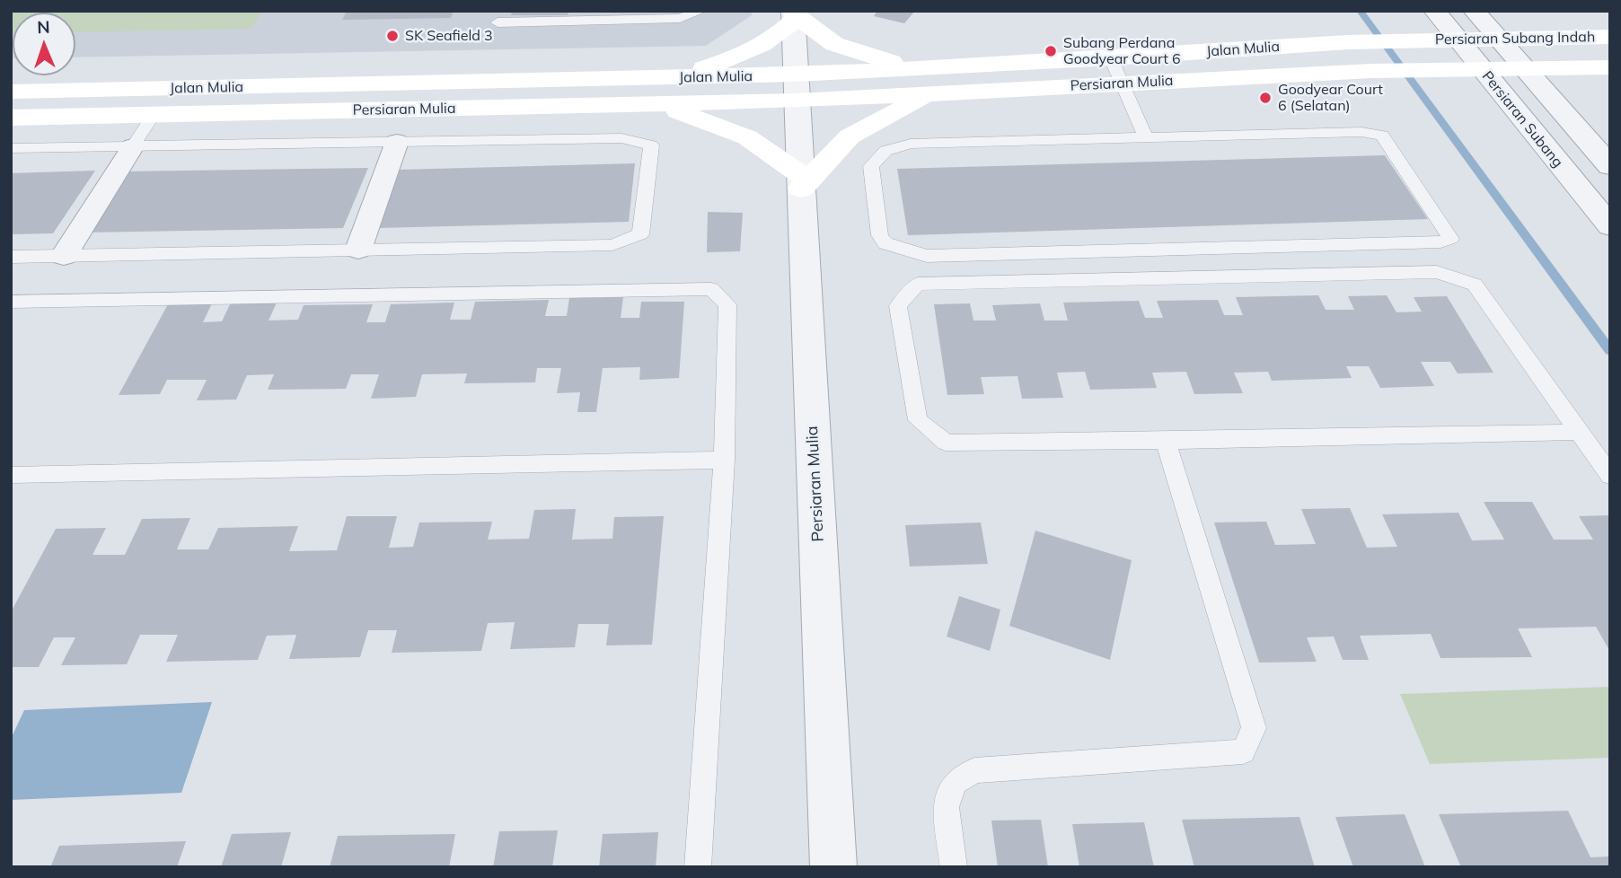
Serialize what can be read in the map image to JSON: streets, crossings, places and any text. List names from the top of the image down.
{
  "streets": {
    "main road": ["Persiaran Subang Indah", "Jalan Mulia", "Persiaran Mulia"],
    "street": ["Persiaran Subang"]
  },
  "crossings": [
    ["Persiaran Subang Indah", "Jalan Mulia"],
    ["Persiaran Subang Indah", "Persiaran Mulia"],
    ["Persiaran Subang Indah", "Persiaran Subang"],
    ["Jalan Mulia", "Persiaran Mulia"]
  ],
  "places": ["SK Seafield 3", "Subang Perdana Goodyear Court 6", "Goodyear Court 6 (Selatan)"],
  "north": "top"
}
